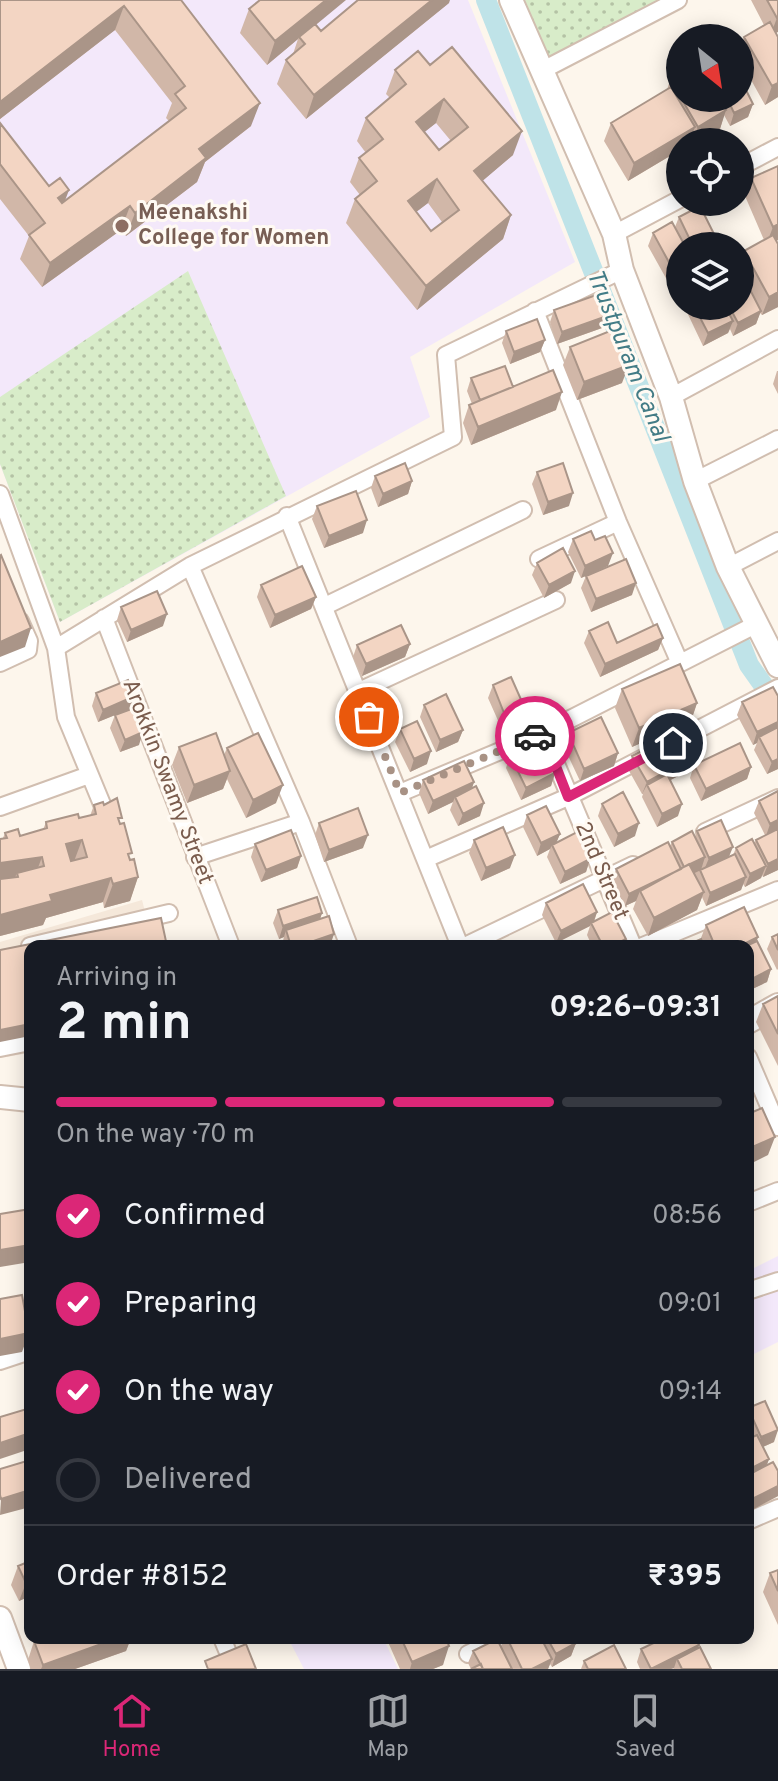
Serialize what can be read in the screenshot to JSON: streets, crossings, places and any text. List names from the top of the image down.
{
  "streets": {
    "street": ["Arokkin Swamy Street", "2nd Street"]
  },
  "water": ["Trustpuram Canal"],
  "places": ["Meenakshi College for Women"],
  "north": "bottom right",
  "page": {
    "heading": ["2 min", "Arriving in", "09:26–09:31"],
    "panel": ["Order #8152", "₹395"],
    "bar": "On the way · 70 m",
    "list": [
      ["Confirmed", "08:56"],
      ["Preparing", "09:01"],
      ["On the way", "09:14"],
      "Delivered"
    ],
    "tabs": ["Home", "Map", "Saved"]
  }
}
